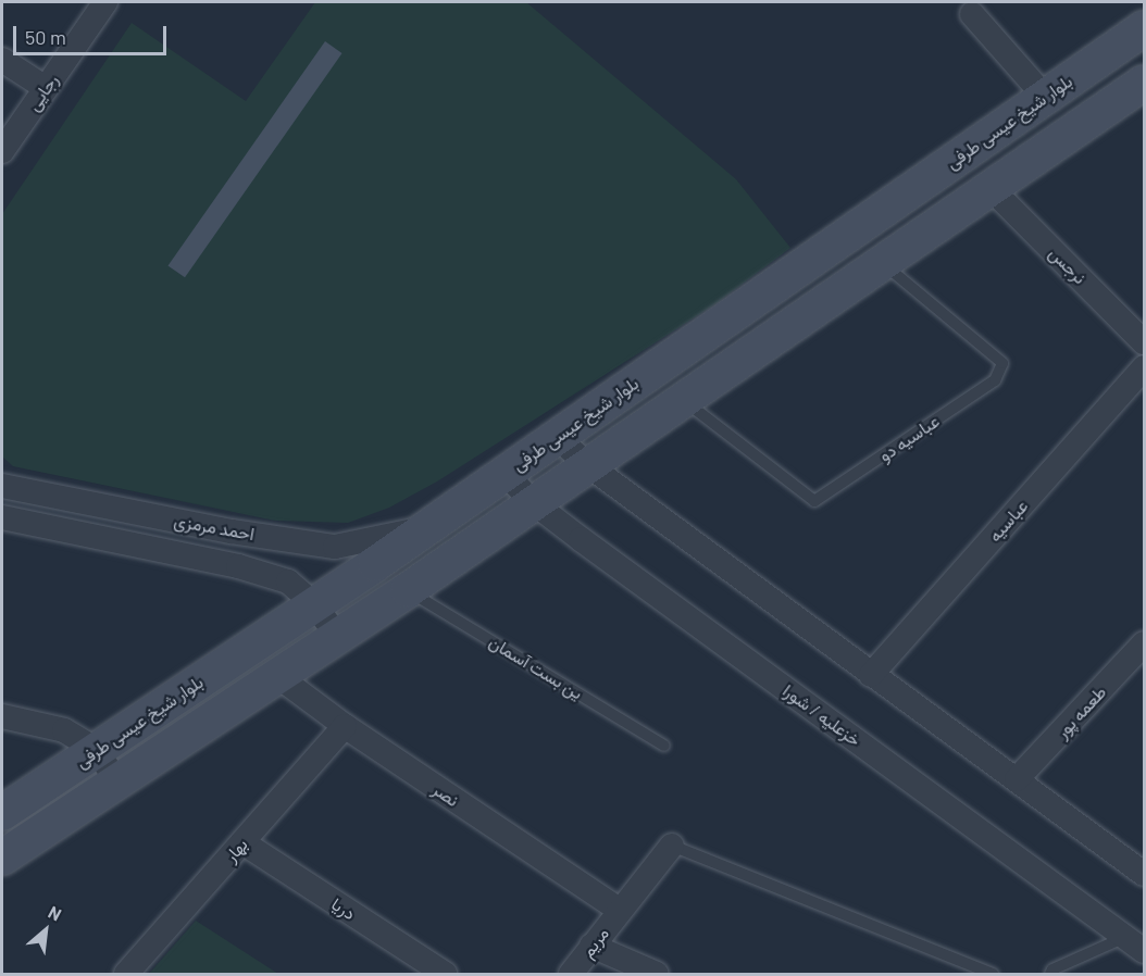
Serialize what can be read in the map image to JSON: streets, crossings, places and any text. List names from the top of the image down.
{
  "streets": {
    "main road": ["بلوار شیخ عیسی طرفی"],
    "street": [
      "رجایی",
      "نرجس",
      "عباسیه",
      "احمد مرمزی",
      "طعمه پور",
      "خزعلیه / شورا",
      "نصر",
      "بهار",
      "دریا",
      "مریم"
    ],
    "lane": ["عباسیه دو", "ین بست آسمان"]
  },
  "crossings": [
    ["بلوار شیخ عیسی طرفی", "نرجس"],
    ["بلوار شیخ عیسی طرفی", "عباسیه دو"],
    ["بلوار شیخ عیسی طرفی", "احمد مرمزی"],
    ["بلوار شیخ عیسی طرفی", "ین بست آسمان"],
    ["بلوار شیخ عیسی طرفی", "خزعلیه / شورا"],
    ["بلوار شیخ عیسی طرفی", "نصر"],
    ["نصر", "بهار"],
    ["نصر", "مریم"],
    ["بهار", "دریا"]
  ],
  "scale_bar": "50 m",
  "north": "top right"
}
